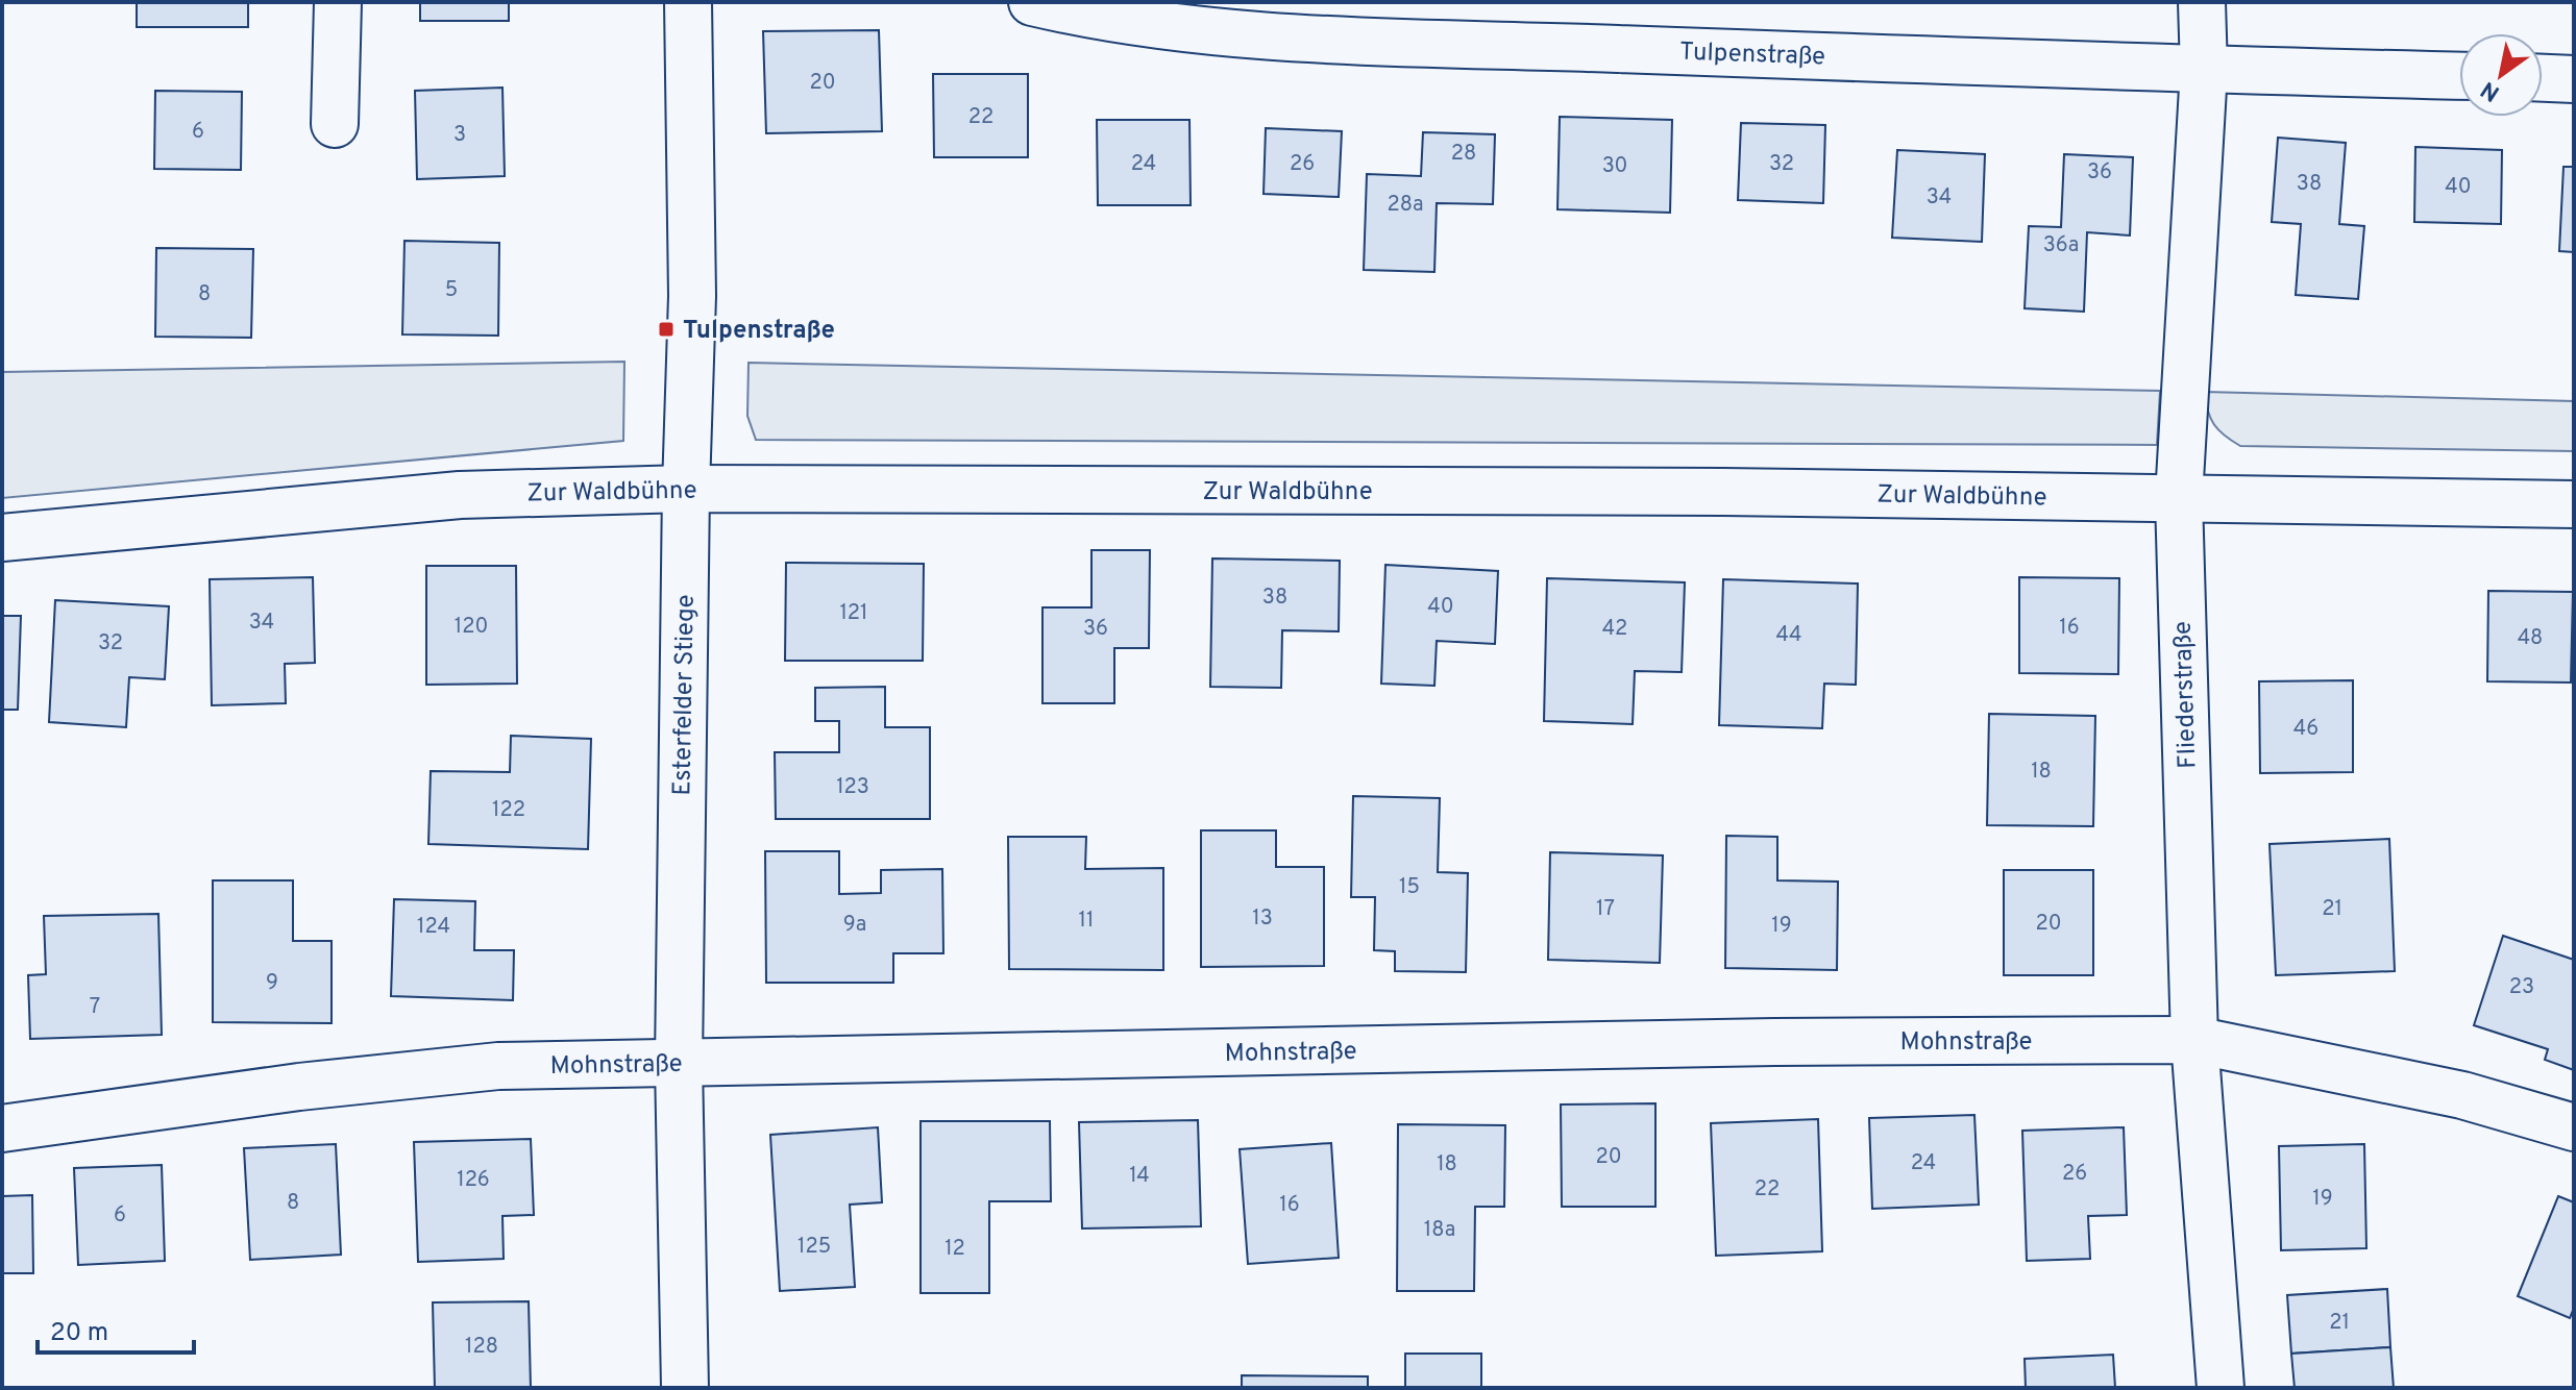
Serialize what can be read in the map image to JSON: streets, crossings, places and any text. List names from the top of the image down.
{
  "streets": {
    "street": [
      "Tulpenstraße",
      "Zur Waldbühne",
      "Esterfelder Stiege",
      "Fliederstraße",
      "Mohnstraße"
    ]
  },
  "crossings": [
    ["Tulpenstraße", "Fliederstraße"],
    ["Zur Waldbühne", "Esterfelder Stiege"],
    ["Zur Waldbühne", "Fliederstraße"],
    ["Esterfelder Stiege", "Mohnstraße"],
    ["Fliederstraße", "Mohnstraße"]
  ],
  "places": {
    "transit": ["Tulpenstraße"]
  },
  "house_numbers": [
    "20",
    "22",
    "6",
    "3",
    "28",
    "24",
    "26",
    "32",
    "30",
    "36",
    "38",
    "40",
    "34",
    "28a",
    "36a",
    "5",
    "8",
    "38",
    "40",
    "121",
    "34",
    "120",
    "16",
    "36",
    "42",
    "44",
    "48",
    "32",
    "46",
    "18",
    "123",
    "122",
    "15",
    "17",
    "21",
    "13",
    "11",
    "20",
    "9a",
    "19",
    "124",
    "9",
    "23",
    "7",
    "20",
    "24",
    "18",
    "26",
    "14",
    "126",
    "22",
    "19",
    "8",
    "16",
    "6",
    "18a",
    "125",
    "12",
    "21",
    "128"
  ],
  "scale_bar": "20 m",
  "north": "bottom left"
}
